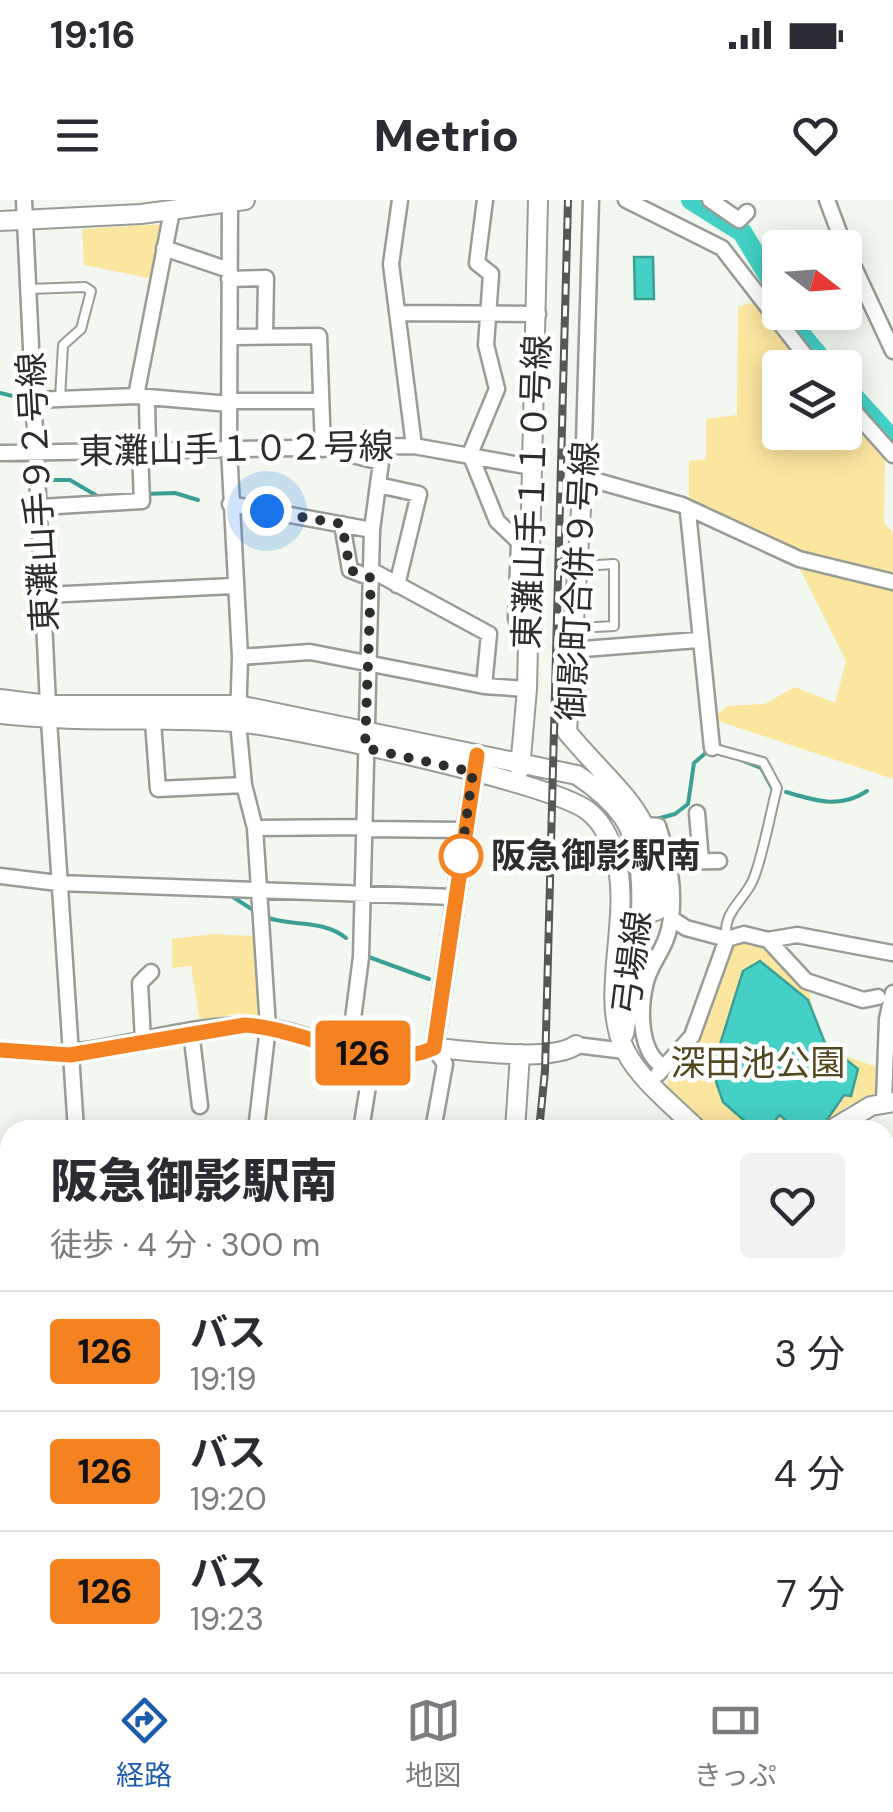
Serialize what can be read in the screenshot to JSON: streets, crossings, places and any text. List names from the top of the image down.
{
  "streets": {
    "street": [
      "東灘山手１０２号線",
      "東灘山手９２号線",
      "東灘山手１１０号線",
      "御影町合併９号線",
      "弓場線"
    ]
  },
  "crossings": [
    ["東灘山手１０２号線", "東灘山手９２号線"],
    ["東灘山手１０２号線", "東灘山手１１０号線"],
    ["東灘山手９２号線", "弓場線"],
    ["東灘山手１１０号線", "弓場線"],
    ["御影町合併９号線", "弓場線"]
  ],
  "parks": ["深田池公園"],
  "places": ["阪急御影駅南"],
  "lines": ["bus line 126"],
  "north": "right",
  "page": {
    "status": "19:16",
    "header": "Metrio",
    "on_map": "126",
    "heading": ["阪急御影駅南", "徒歩 · 4 分 · 300 m"],
    "list": [
      {
        "mark": "126",
        "name": "バス",
        "note": "19:19",
        "value": "3 分"
      },
      {
        "mark": "126",
        "name": "バス",
        "note": "19:20",
        "value": "4 分"
      },
      {
        "mark": "126",
        "name": "バス",
        "note": "19:23",
        "value": "7 分"
      }
    ],
    "tabs": ["経路", "地図", "きっぷ"]
  }
}
